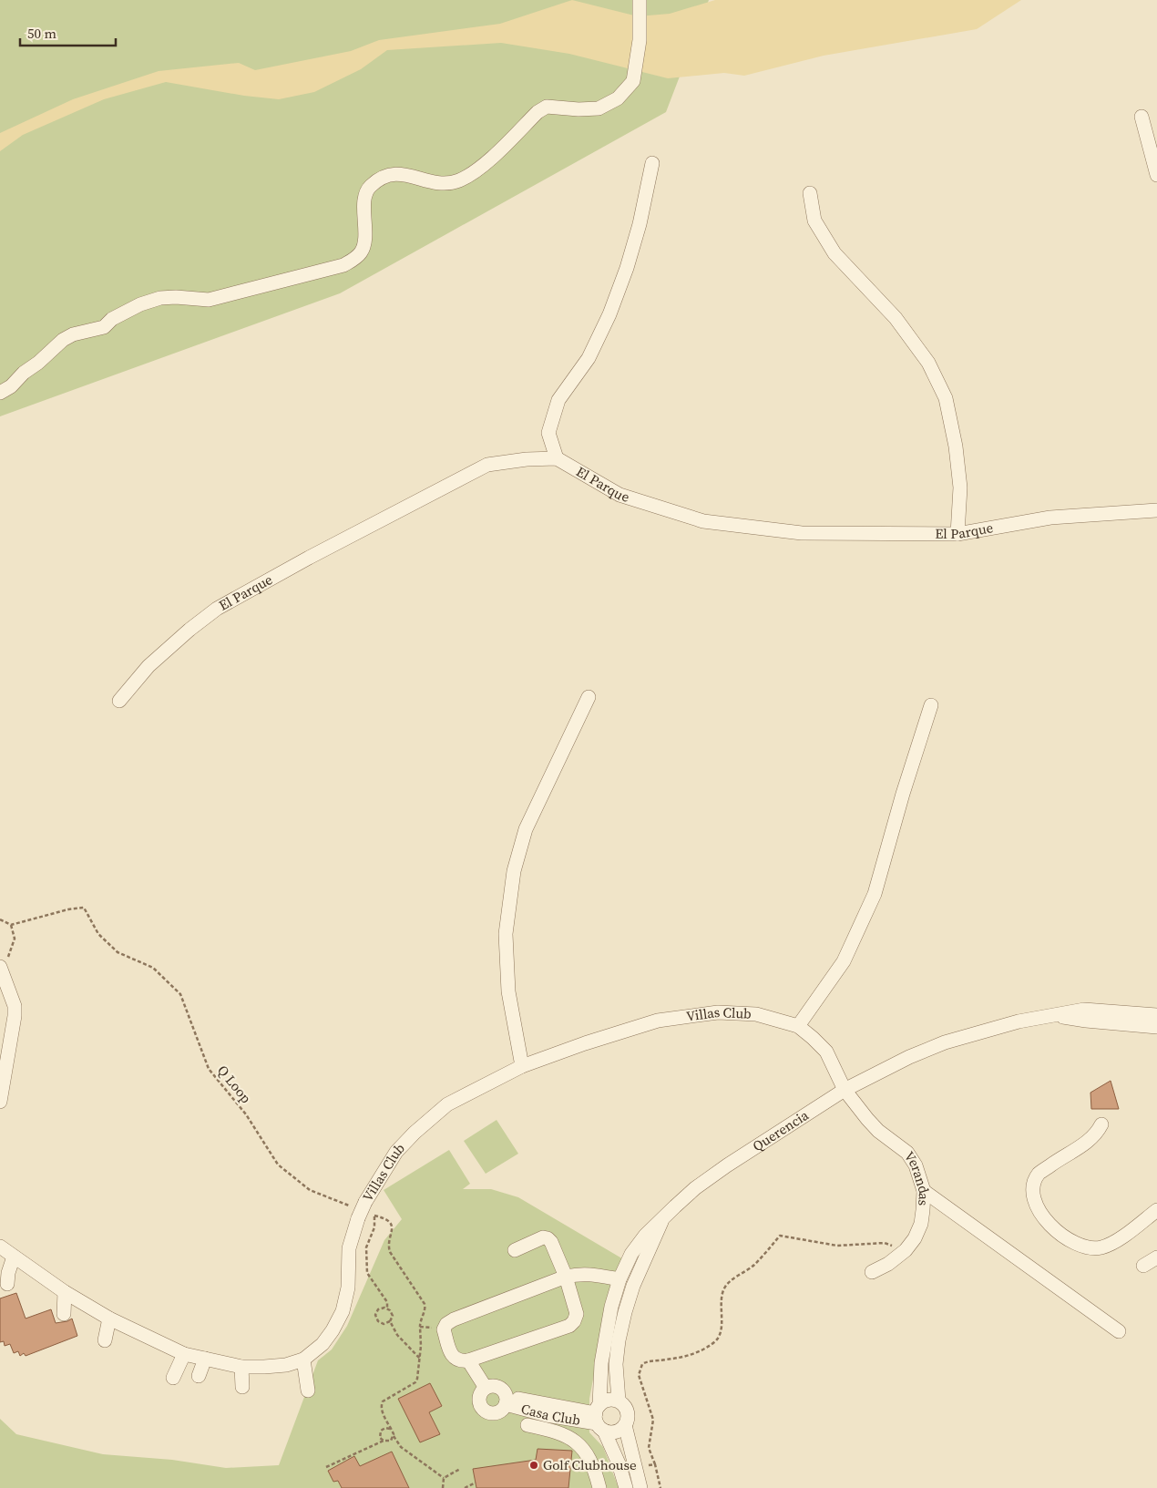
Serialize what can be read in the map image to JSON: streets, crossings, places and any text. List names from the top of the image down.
{
  "streets": {
    "street": [
      "El Parque",
      "Villas Club",
      "Querencia",
      "Verandas",
      "Casa Club"
    ],
    "path": ["Q Loop"]
  },
  "crossings": [
    ["Villas Club", "Q Loop"],
    ["Villas Club", "Querencia"],
    ["Villas Club", "Verandas"],
    ["Querencia", "Verandas"],
    ["Querencia", "Casa Club"]
  ],
  "places": ["Golf Clubhouse"],
  "scale_bar": "50 m"
}
